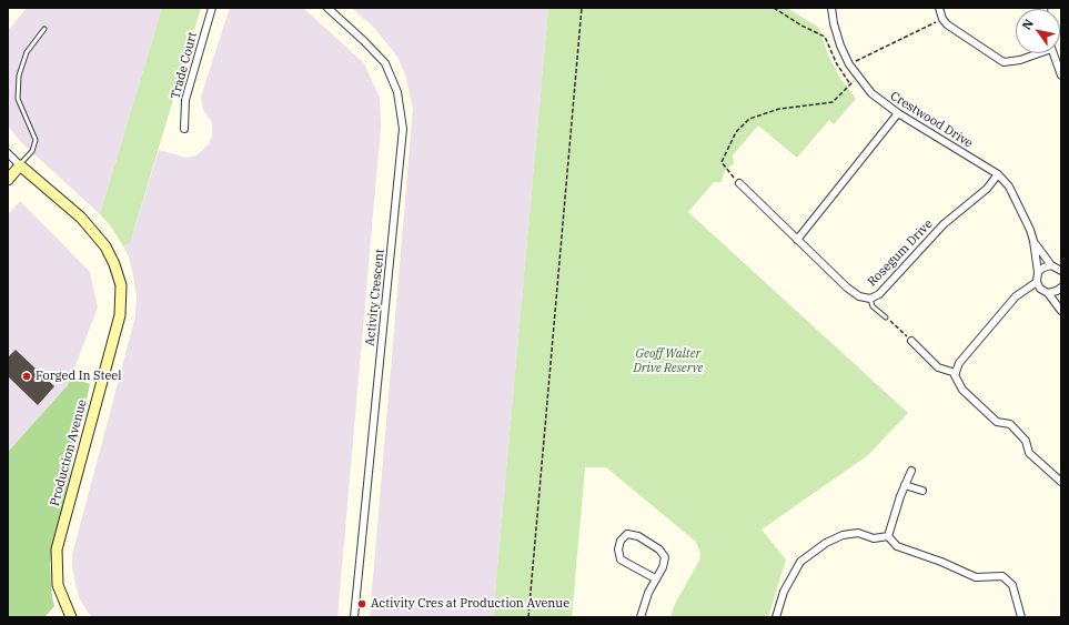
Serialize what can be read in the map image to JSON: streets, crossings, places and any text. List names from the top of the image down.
{
  "streets": {
    "main road": ["Production Avenue"],
    "street": [
      "Trade Court",
      "Crestwood Drive",
      "Rosegum Drive",
      "Activity Crescent"
    ]
  },
  "crossings": [
    ["Crestwood Drive", "Rosegum Drive"]
  ],
  "parks": ["Geoff Walter Drive Reserve"],
  "places": ["Forged In Steel", "Activity Cres at Production Avenue"],
  "north": "top left"
}
